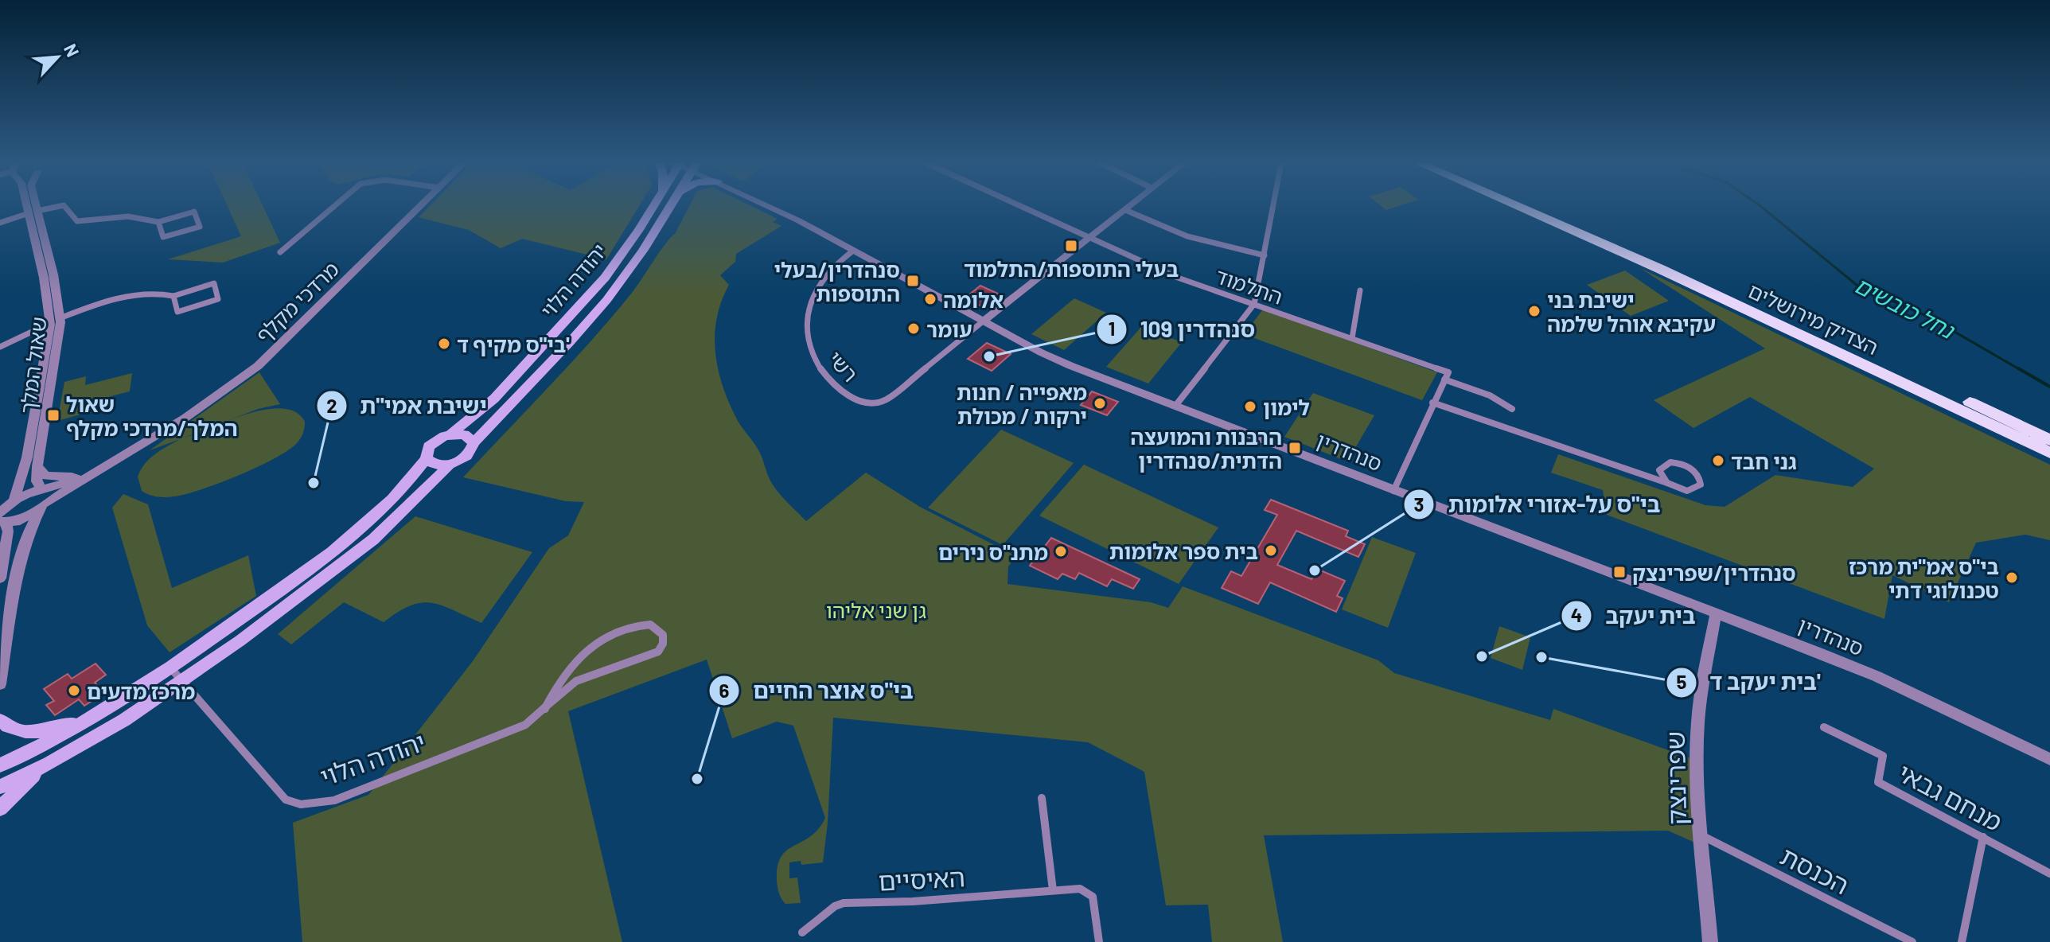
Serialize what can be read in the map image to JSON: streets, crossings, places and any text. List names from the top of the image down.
{
  "streets": {
    "main road": ["יהודה הלוי", "הצדיק מירושלים"],
    "street": [
      "התלמוד",
      "מרדכי מקלף",
      "שאול המלך",
      "רשי",
      "סנהדרין",
      "שפרינצק",
      "מנחם גבאי",
      "הכנסת",
      "האיסיים"
    ]
  },
  "crossings": [
    ["מרדכי מקלף", "שאול המלך"],
    ["רשי", "סנהדרין"],
    ["סנהדרין", "שפרינצק"],
    ["שפרינצק", "הכנסת"]
  ],
  "water": ["נחל כובשים"],
  "parks": ["גן שני אליהו"],
  "places": {
    "transit": [
      "בעלי התוספות/התלמוד",
      "סנהדרין/בעלי התוספות",
      "שאול המלך/מרדכי מקלף",
      "הרבנות והמועצה הדתית/סנהדרין",
      "סנהדרין/שפרינצק"
    ],
    "other": [
      "אלומה",
      "ישיבת בני עקיבא אוהל שלמה",
      "עומר",
      "בי\"ס מקיף ד'",
      "סנהדרין 109",
      "מאפייה / חנות ירקות / מכולת",
      "לימון",
      "גני חבד",
      "ישיבת אמי\"ת",
      "בית ספר אלומות",
      "מתנ\"ס נירים",
      "בי\"ס על-אזורי אלומות",
      "בי\"ס אמ\"ית מרכז טכנולוגי דתי",
      "בית יעקב",
      "בית יעקב ד'",
      "מרכז מדעים",
      "בי\"ס אוצר החיים"
    ]
  },
  "north": "top right"
}
